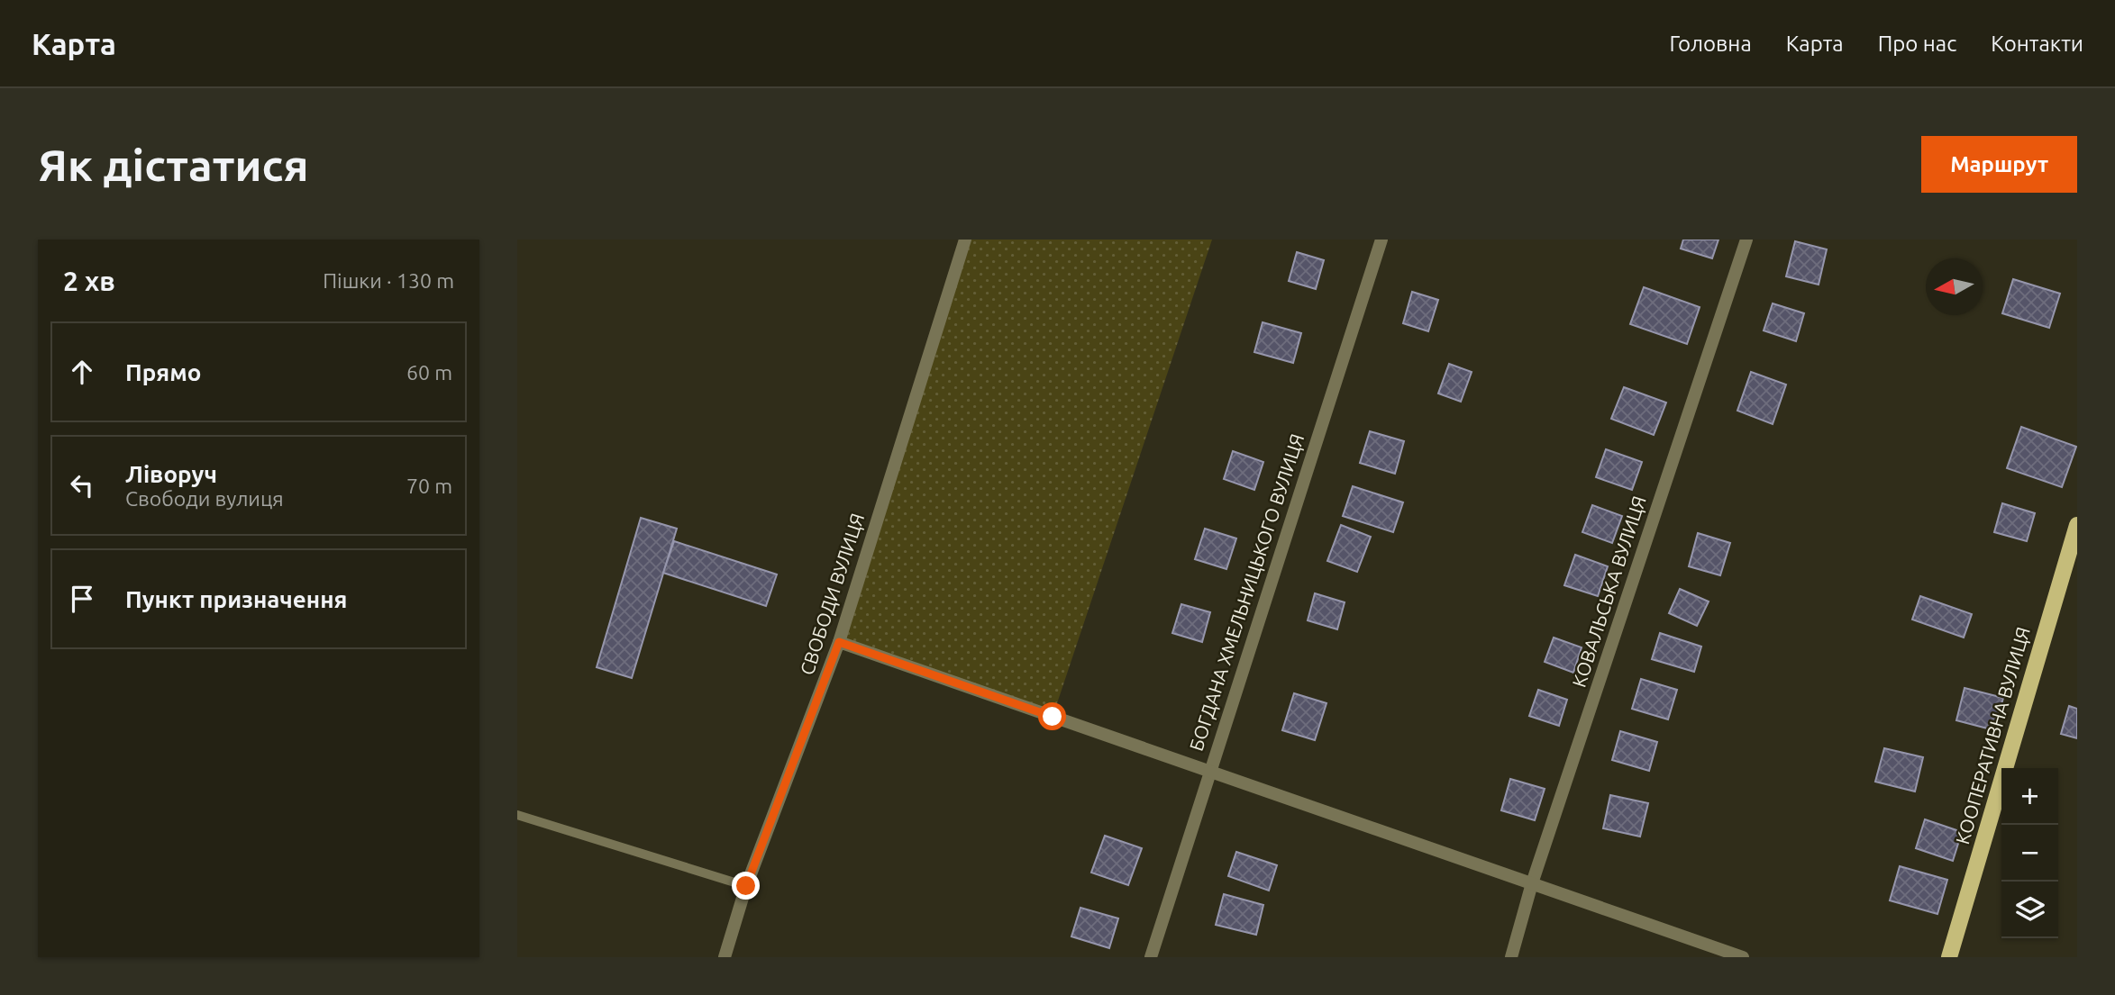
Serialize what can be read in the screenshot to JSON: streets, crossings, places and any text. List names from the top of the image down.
{
  "streets": {
    "main road": ["КООПЕРАТИВНА ВУЛИЦЯ"],
    "street": ["КОВАЛЬСЬКА ВУЛИЦЯ", "БОГДАНА ХМЕЛЬНИЦЬКОГО ВУЛИЦЯ", "СВОБОДИ ВУЛИЦЯ"]
  },
  "north": "left",
  "page": {
    "header": "Карта",
    "nav": [
      "Головна",
      "Карта",
      "Про нас",
      "Контакти"
    ],
    "buttons": "Маршрут",
    "title": "Як дістатися",
    "heading": ["2 хв", "Пішки · 130 m"],
    "list": [
      ["Прямо", "60 m"],
      ["Ліворуч", "Свободи вулиця", "70 m"],
      "Пункт призначення"
    ],
    "map_buttons": ["+", "−"]
  }
}
